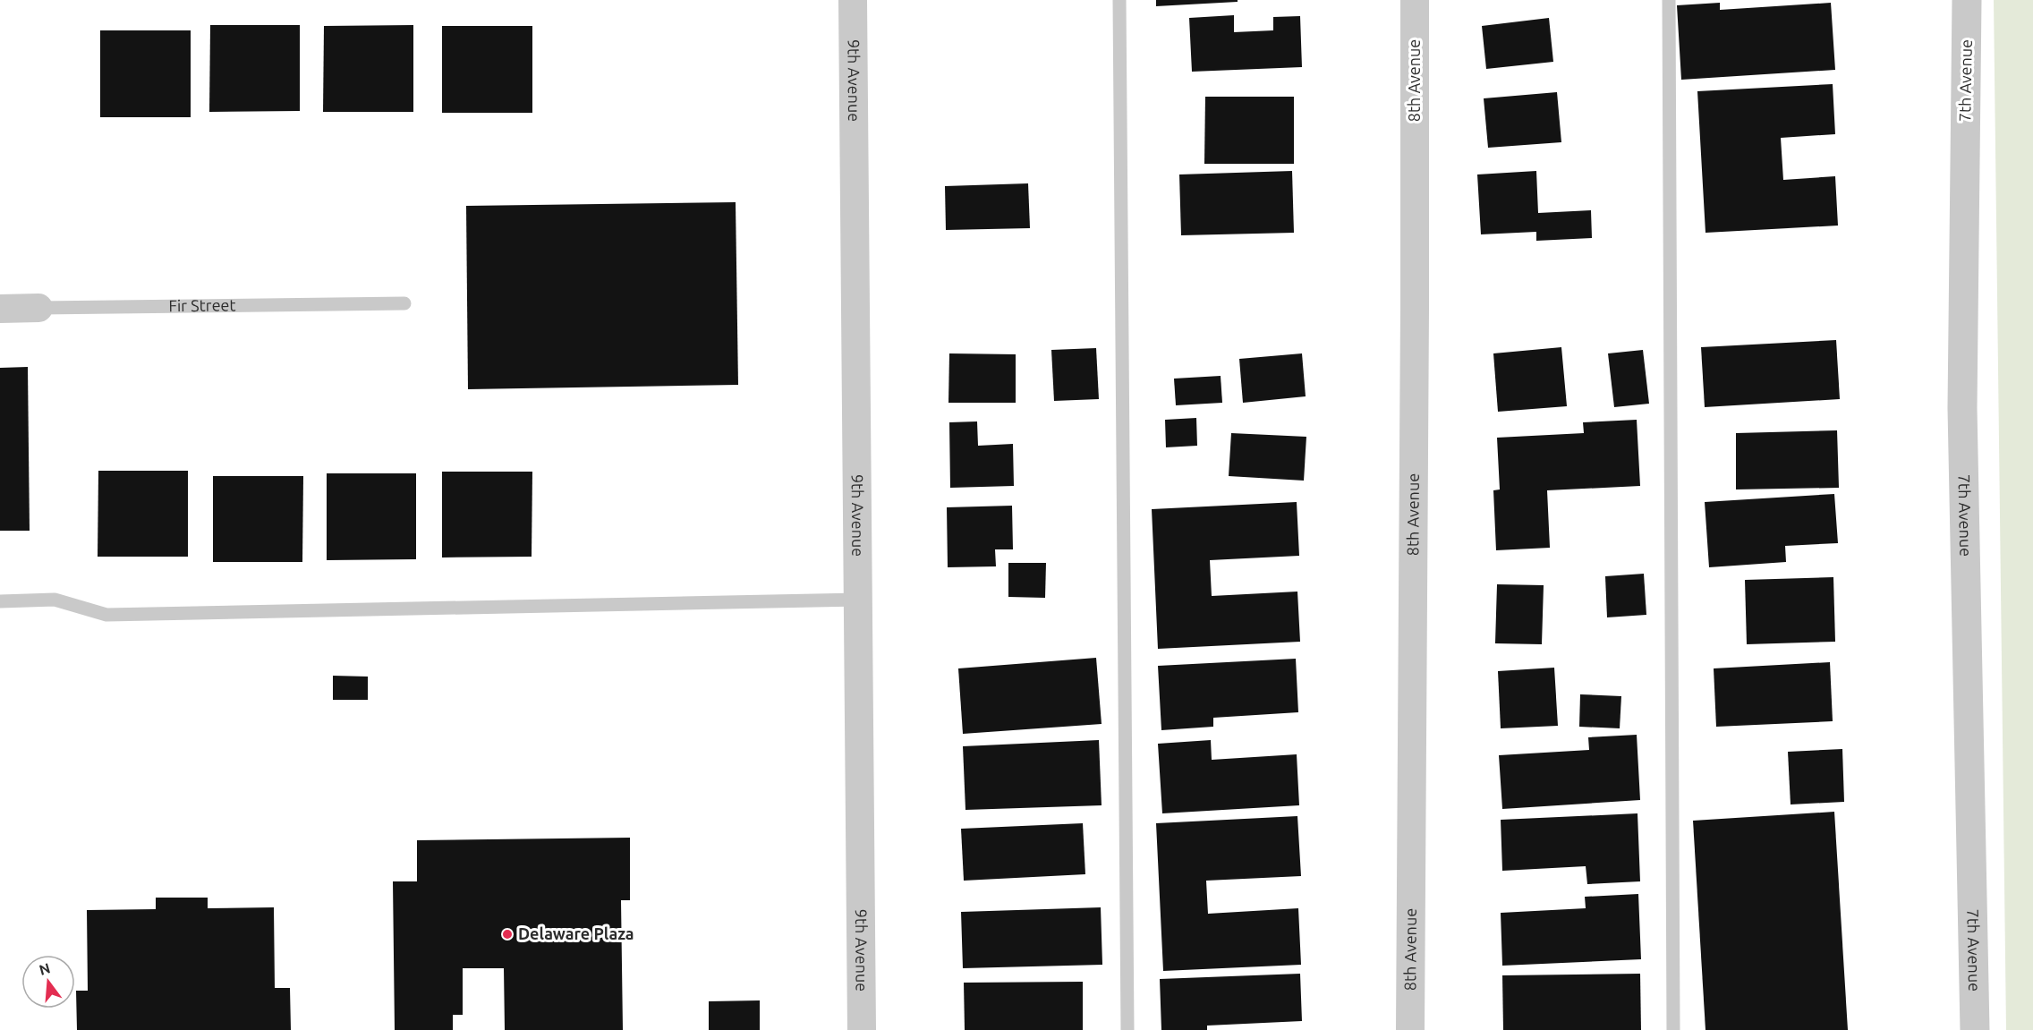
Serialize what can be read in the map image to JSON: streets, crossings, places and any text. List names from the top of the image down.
{
  "streets": {
    "street": [
      "9th Avenue",
      "8th Avenue",
      "7th Avenue",
      "Fir Street"
    ]
  },
  "places": ["Delaware Plaza"],
  "north": "top"
}
